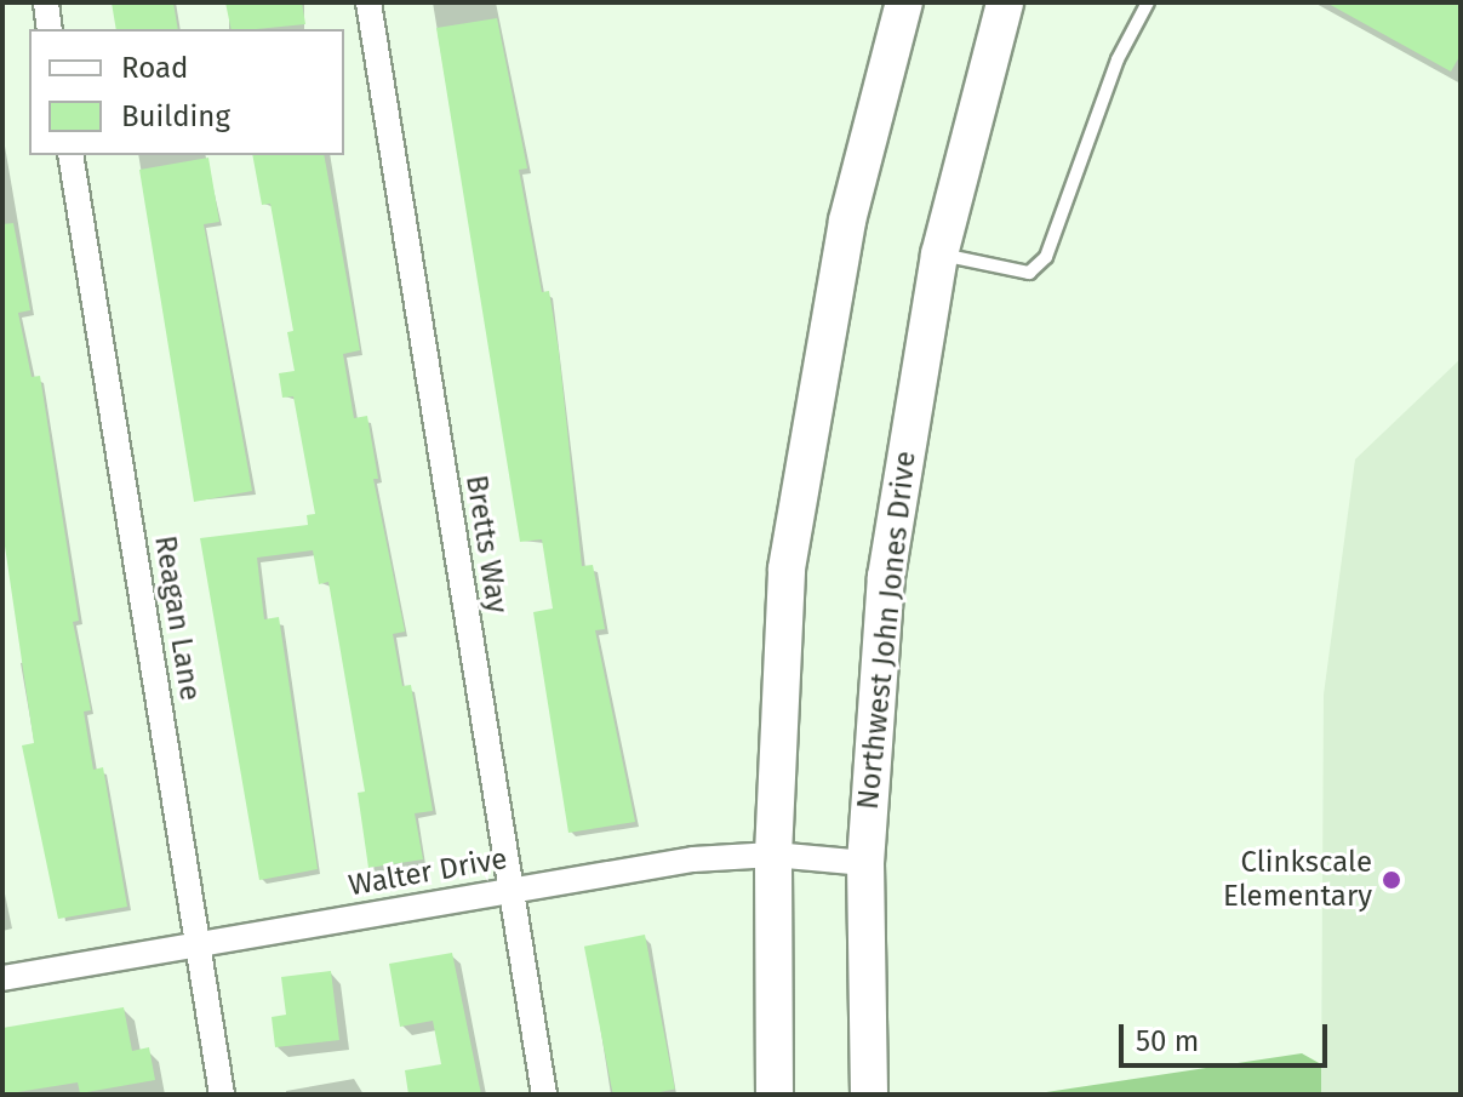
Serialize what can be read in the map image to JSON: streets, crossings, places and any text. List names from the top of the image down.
{
  "streets": {
    "main road": ["Northwest John Jones Drive"],
    "street": ["Bretts Way", "Reagan Lane", "Walter Drive"]
  },
  "crossings": [
    ["Bretts Way", "Walter Drive"],
    ["Reagan Lane", "Walter Drive"],
    ["Northwest John Jones Drive", "Walter Drive"]
  ],
  "places": ["Clinkscale Elementary"],
  "legend": ["Road", "Building"],
  "scale_bar": "50 m"
}
